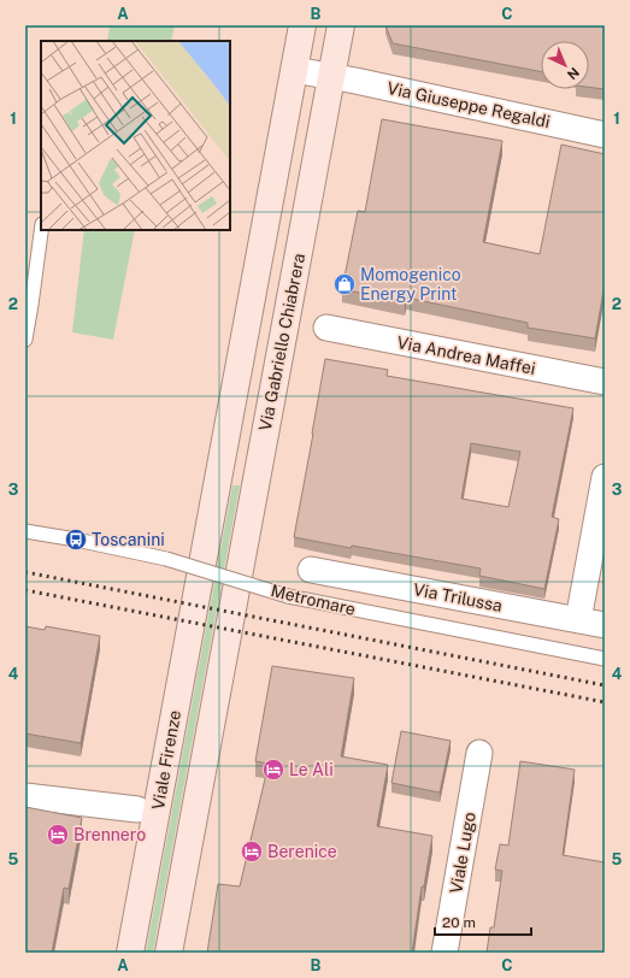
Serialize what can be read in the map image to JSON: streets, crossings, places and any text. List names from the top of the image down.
{
  "streets": {
    "street": [
      "Via Giuseppe Regaldi",
      "Via Gabriello Chiabrera",
      "Via Andrea Maffei",
      "Via Trilussa",
      "Viale Firenze",
      "Viale Lugo"
    ],
    "lane": ["Metromare"]
  },
  "crossings": [
    ["Via Giuseppe Regaldi", "Via Gabriello Chiabrera"],
    ["Via Giuseppe Regaldi", "Viale Firenze"]
  ],
  "places": {
    "shop": ["Momogenico Energy Print"],
    "bus stop": ["Toscanini"],
    "hotel": ["Le Ali", "Brennero", "Berenice"]
  },
  "scale_bar": "20 m",
  "north": "bottom right",
  "grid": {
    "columns": ["A", "B", "C"],
    "rows": [
      "1",
      "2",
      "3",
      "4",
      "5"
    ]
  }
}
